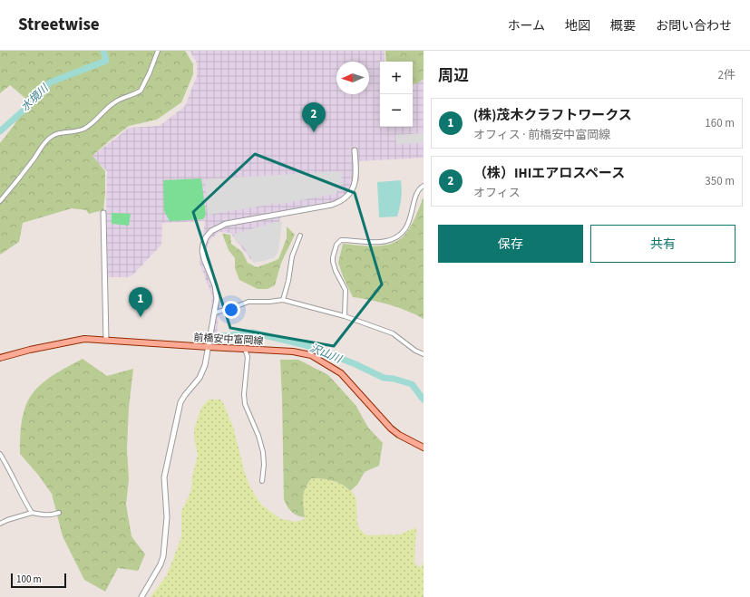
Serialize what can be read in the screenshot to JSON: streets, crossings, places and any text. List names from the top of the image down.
{
  "streets": {
    "main road": ["前橋安中富岡線"]
  },
  "water": ["水境川", "沢山川"],
  "scale_bar": "100 m",
  "north": "left",
  "page": {
    "header": "Streetwise",
    "nav": [
      "ホーム",
      "地図",
      "概要",
      "お問い合わせ"
    ],
    "heading": ["周辺", "2件"],
    "map_buttons": ["+", "−"],
    "list": [
      {
        "mark": "1",
        "name": "(株)茂木クラフトワークス",
        "note": "オフィス · 前橋安中富岡線",
        "value": "160 m"
      },
      {
        "mark": "2",
        "name": "（株）IHIエアロスペース",
        "note": "オフィス",
        "value": "350 m"
      }
    ],
    "pins": ["2", "1"],
    "buttons": ["保存", "共有"],
    "scale": "100 m"
  }
}
